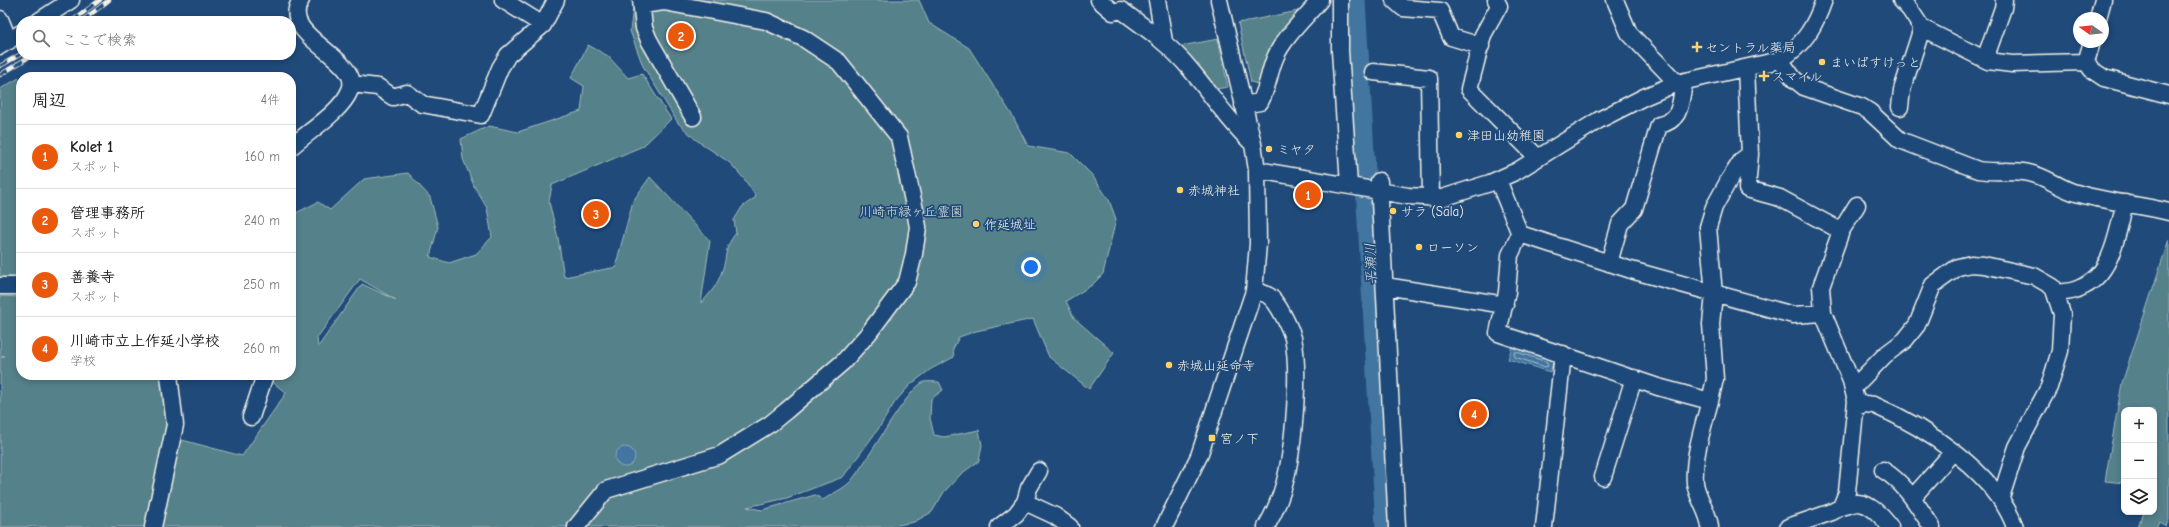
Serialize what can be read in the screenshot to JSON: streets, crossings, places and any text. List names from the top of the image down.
{
  "water": ["平瀬川"],
  "parks": ["川崎市緑ヶ丘霊園"],
  "places": {
    "health": ["セントラル薬局", "スマイル"],
    "other": [
      "まいばすけっと",
      "津田山幼稚園",
      "ミヤタ",
      "赤城神社",
      "サラ (Sala)",
      "作延城址",
      "ローソン",
      "赤城山延命寺"
    ],
    "transit": ["宮ノ下"]
  },
  "north": "left",
  "page": {
    "search": "ここで検索",
    "pins": [
      "2",
      "1",
      "3",
      "4"
    ],
    "heading": ["周辺", "4件"],
    "list": [
      {
        "mark": "1",
        "name": "Kolet 1",
        "note": "スポット",
        "value": "160 m"
      },
      {
        "mark": "2",
        "name": "管理事務所",
        "note": "スポット",
        "value": "240 m"
      },
      {
        "mark": "3",
        "name": "善養寺",
        "note": "スポット",
        "value": "250 m"
      },
      {
        "mark": "4",
        "name": "川崎市立上作延小学校",
        "note": "学校",
        "value": "260 m"
      }
    ],
    "map_buttons": ["+", "−"]
  }
}
